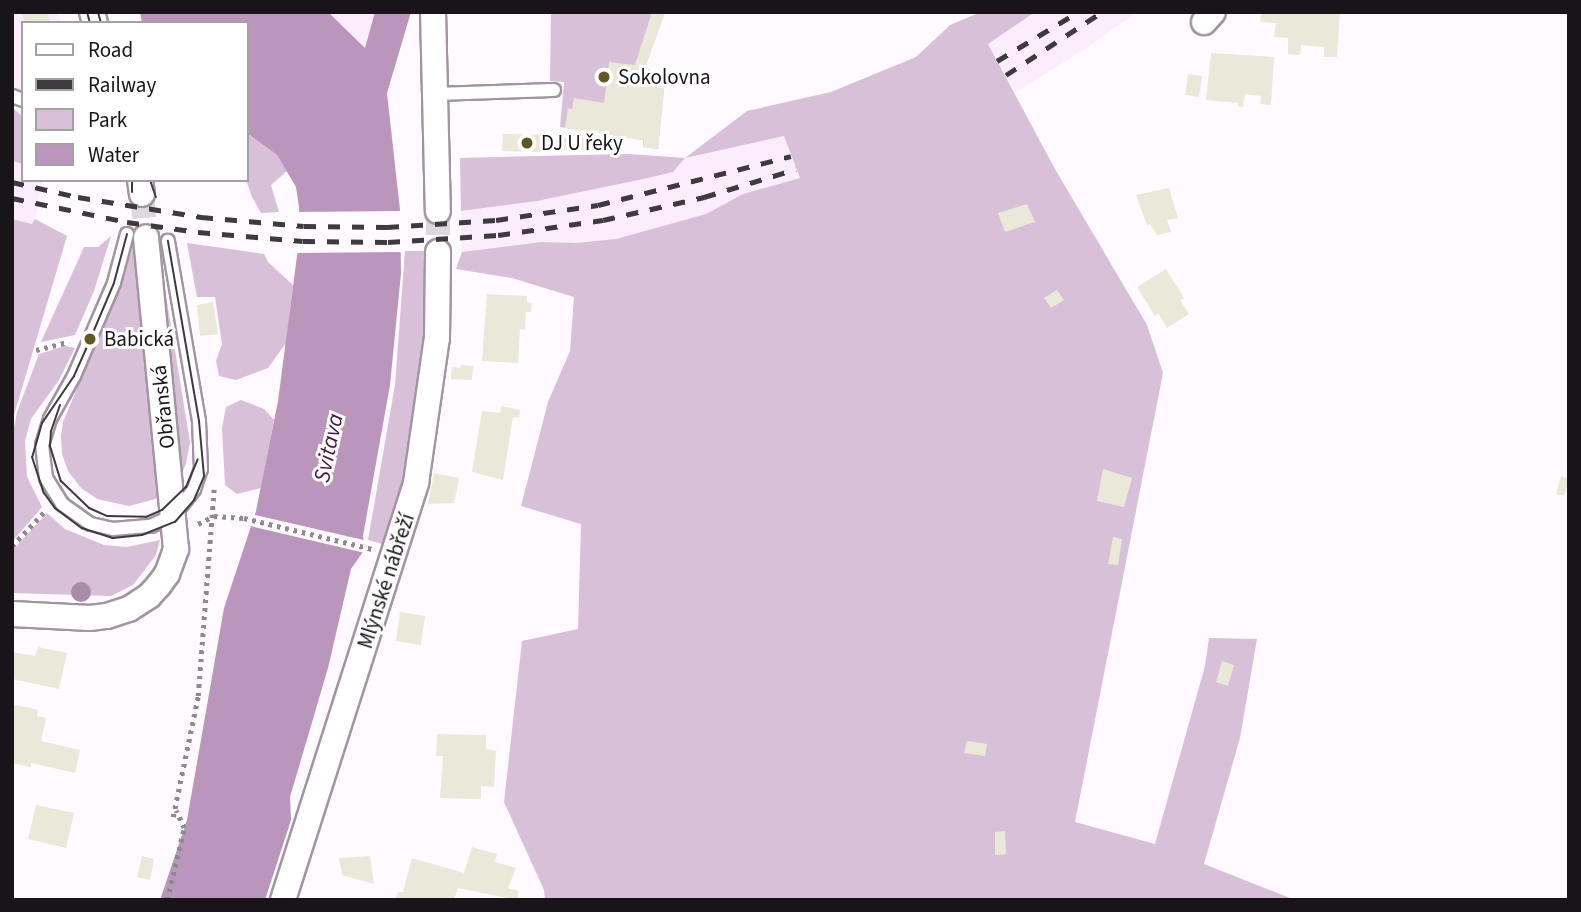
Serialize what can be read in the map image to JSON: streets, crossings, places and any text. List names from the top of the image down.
{
  "streets": {
    "street": ["Obřanská", "Mlýnské nábřeží"]
  },
  "water": ["Svitava"],
  "places": ["Sokolovna", "DJ U řeky", "Babická"],
  "legend": [
    "Road",
    "Railway",
    "Park",
    "Water"
  ]
}
